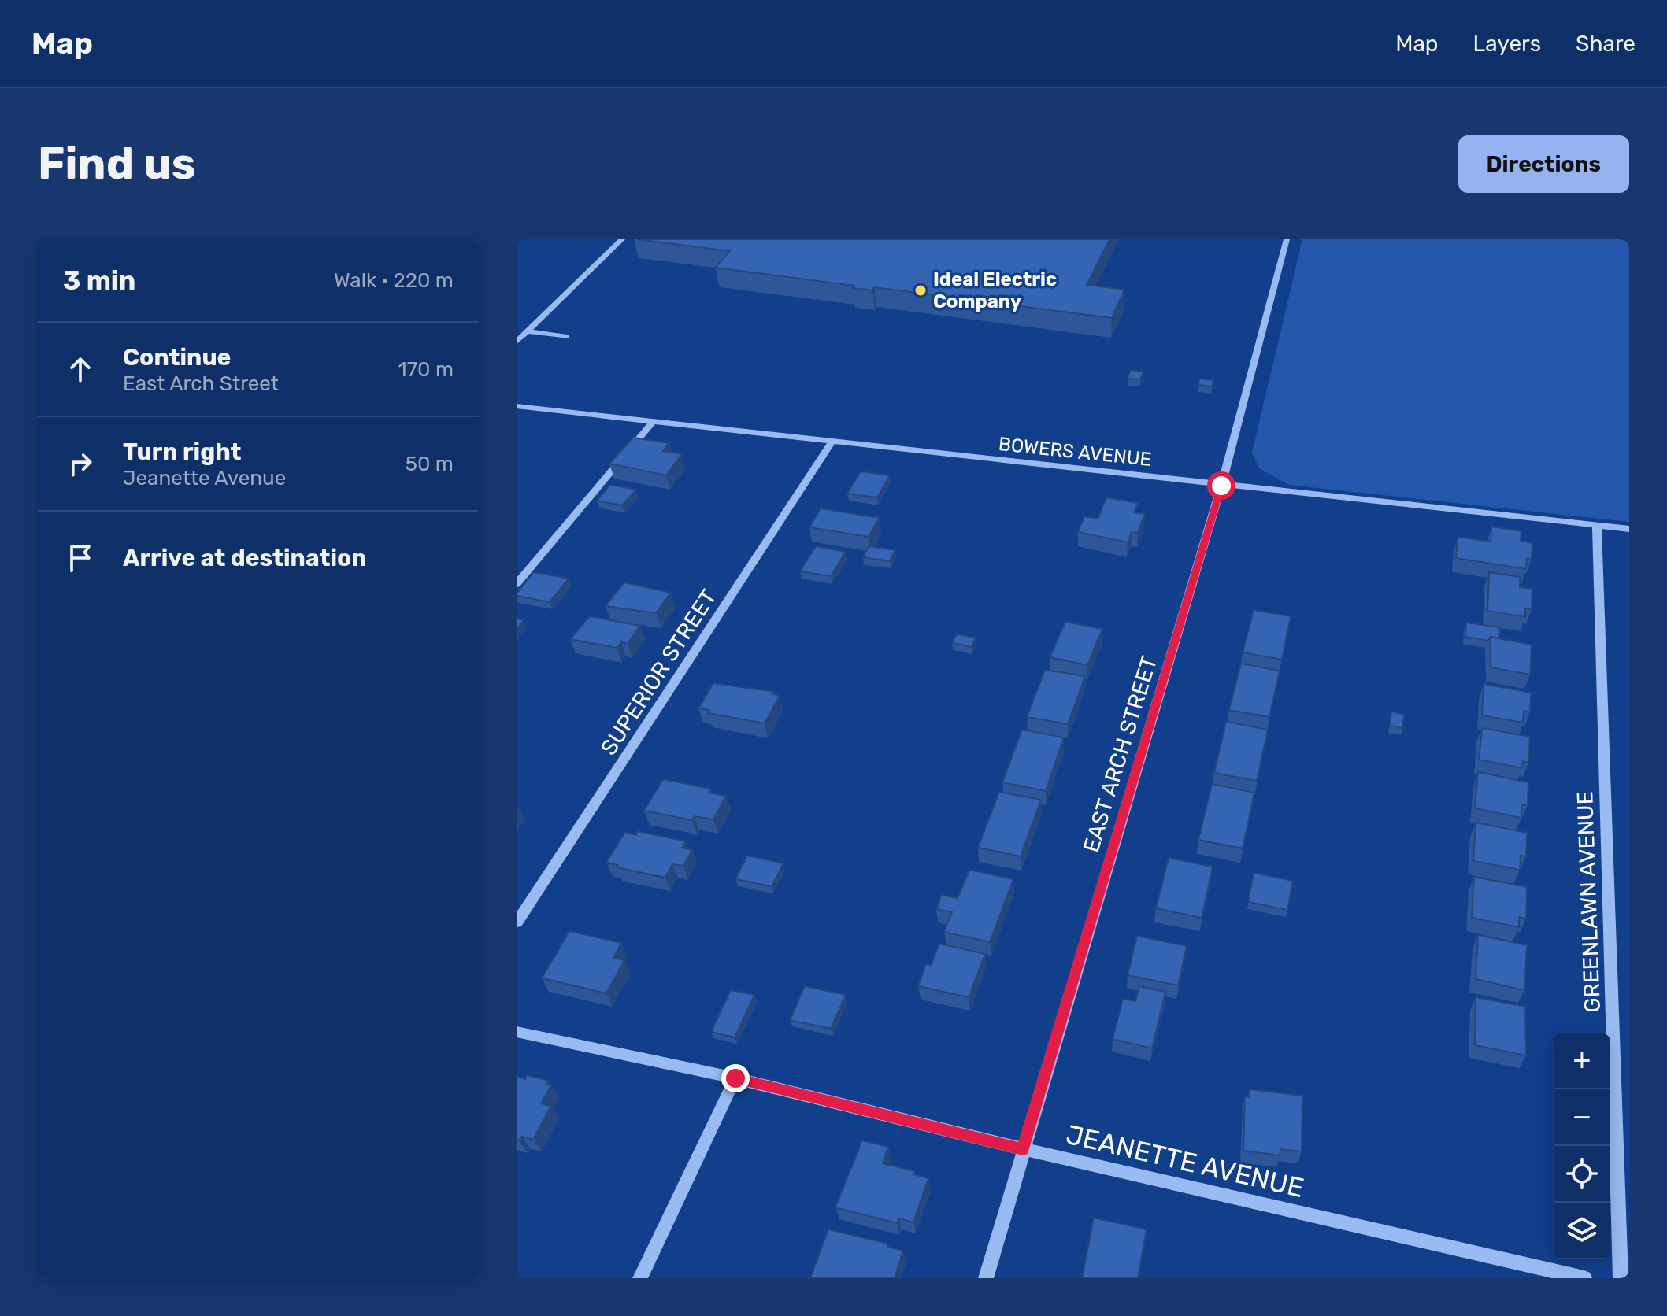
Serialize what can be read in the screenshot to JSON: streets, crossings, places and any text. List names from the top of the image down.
{
  "streets": {
    "street": [
      "BOWERS AVENUE",
      "SUPERIOR STREET",
      "EAST ARCH STREET",
      "GREENLAWN AVENUE",
      "JEANETTE AVENUE"
    ]
  },
  "crossings": [
    ["BOWERS AVENUE", "SUPERIOR STREET"],
    ["BOWERS AVENUE", "EAST ARCH STREET"],
    ["BOWERS AVENUE", "GREENLAWN AVENUE"],
    ["EAST ARCH STREET", "JEANETTE AVENUE"]
  ],
  "places": ["Ideal Electric Company"],
  "page": {
    "header": "Map",
    "nav": ["Map", "Layers", "Share"],
    "buttons": "Directions",
    "title": "Find us",
    "heading": ["3 min", "Walk · 220 m"],
    "list": [
      ["Continue", "East Arch Street", "170 m"],
      ["Turn right", "Jeanette Avenue", "50 m"],
      "Arrive at destination"
    ],
    "map_buttons": ["+", "−"]
  }
}
